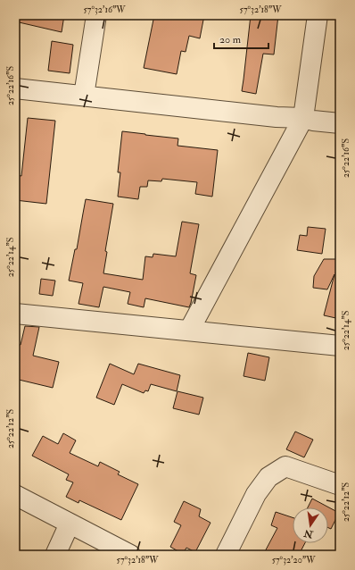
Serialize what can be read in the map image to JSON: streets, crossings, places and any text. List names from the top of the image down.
{
  "scale_bar": "20 m",
  "north": "bottom",
  "coordinates": [
    "57°32'16\"W",
    "57°32'18\"W",
    "25°22'16\"S",
    "25°22'14\"S",
    "25°22'12\"S",
    "57°32'20\"W"
  ]
}
